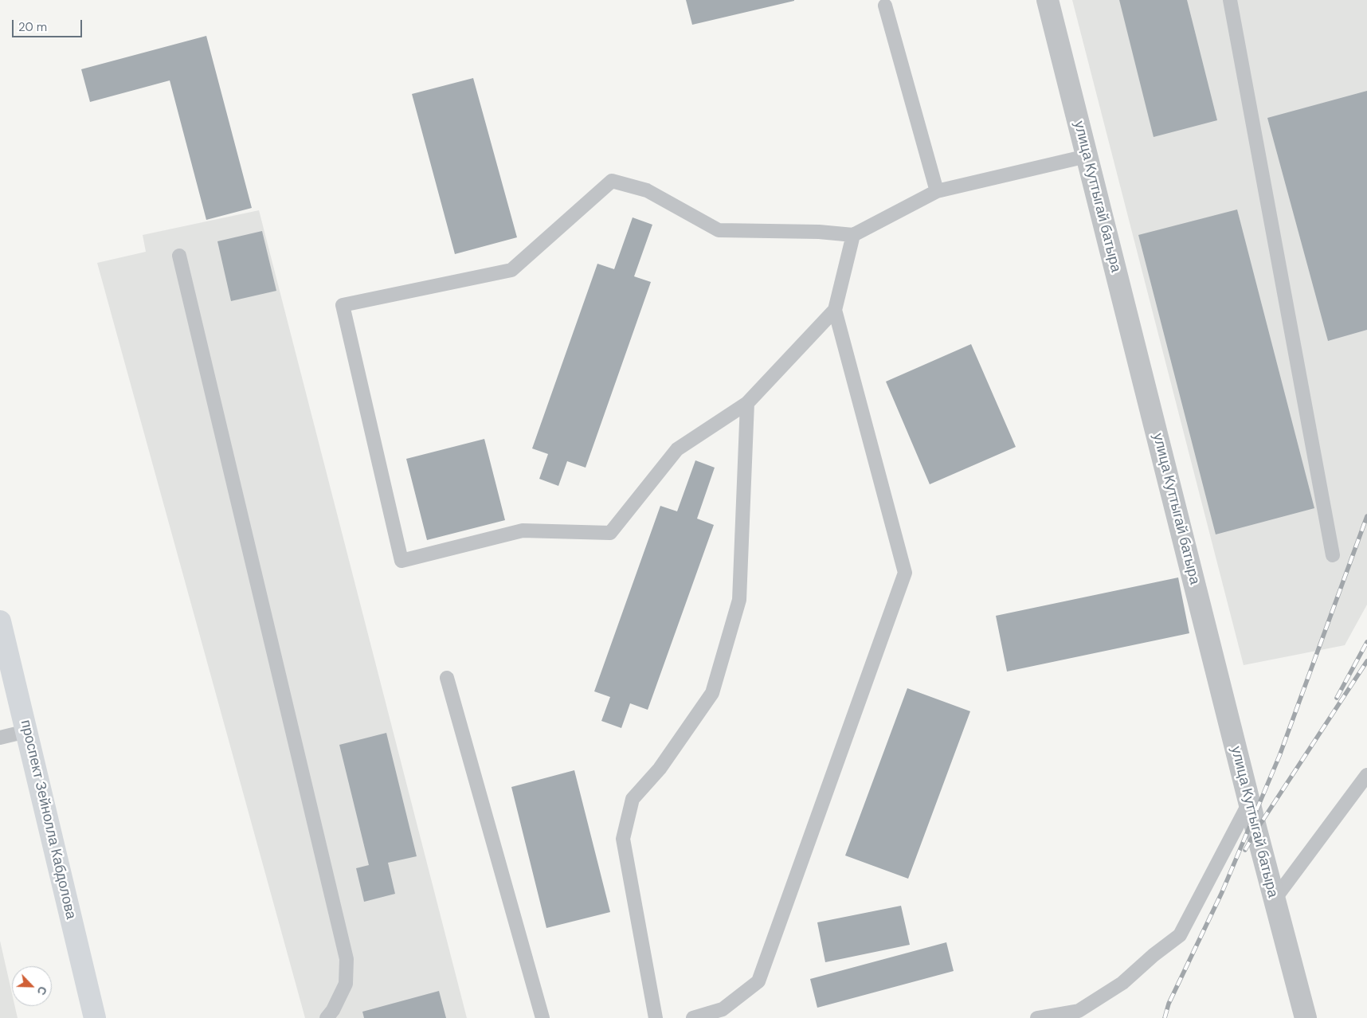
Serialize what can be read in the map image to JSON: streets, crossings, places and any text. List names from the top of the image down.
{
  "streets": {
    "main road": ["проспект Зейнолла Кабдолова"],
    "street": ["улица Куттыгай батыра"]
  },
  "scale_bar": "20 m",
  "north": "bottom right"
}
